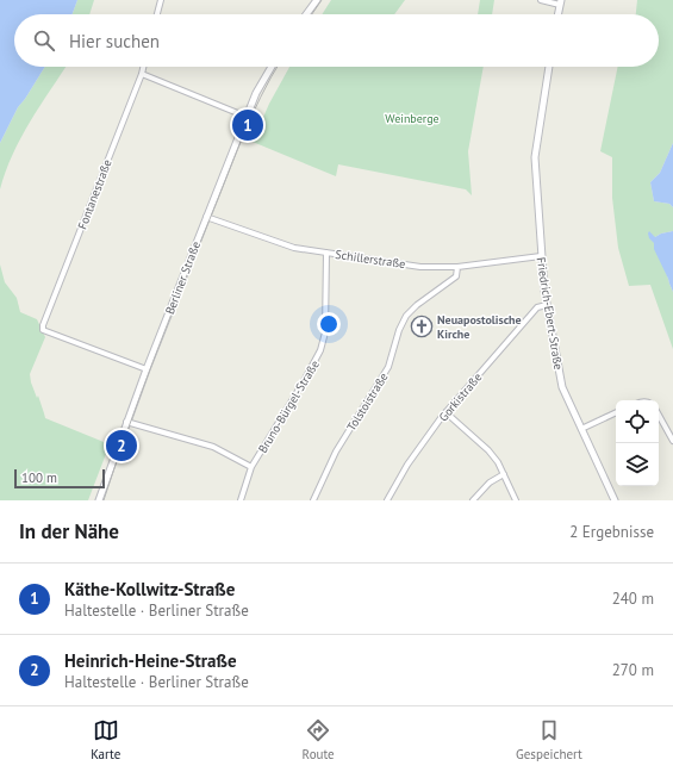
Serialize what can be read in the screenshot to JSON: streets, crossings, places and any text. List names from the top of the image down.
{
  "streets": {
    "street": [
      "Fontanestraße",
      "Schillerstraße",
      "Berliner Straße",
      "Friedrich-Ebert-Straße",
      "Gorkistraße",
      "Tolstoistraße",
      "Bruno-Bürgel-Straße"
    ]
  },
  "crossings": [
    ["Fontanestraße", "Berliner Straße"],
    ["Schillerstraße", "Berliner Straße"],
    ["Schillerstraße", "Friedrich-Ebert-Straße"],
    ["Schillerstraße", "Tolstoistraße"],
    ["Schillerstraße", "Bruno-Bürgel-Straße"],
    ["Friedrich-Ebert-Straße", "Gorkistraße"]
  ],
  "parks": ["Weinberge"],
  "places": {
    "church": ["Neuapostolische Kirche"]
  },
  "scale_bar": "100 m",
  "page": {
    "search": "Hier suchen",
    "pins": ["1", "2"],
    "scale": "100 m",
    "heading": ["In der Nähe", "2 Ergebnisse"],
    "list": [
      {
        "mark": "1",
        "name": "Käthe-Kollwitz-Straße",
        "note": "Haltestelle · Berliner Straße",
        "value": "240 m"
      },
      {
        "mark": "2",
        "name": "Heinrich-Heine-Straße",
        "note": "Haltestelle · Berliner Straße",
        "value": "270 m"
      }
    ],
    "nav": ["Karte", "Route", "Gespeichert"]
  }
}
